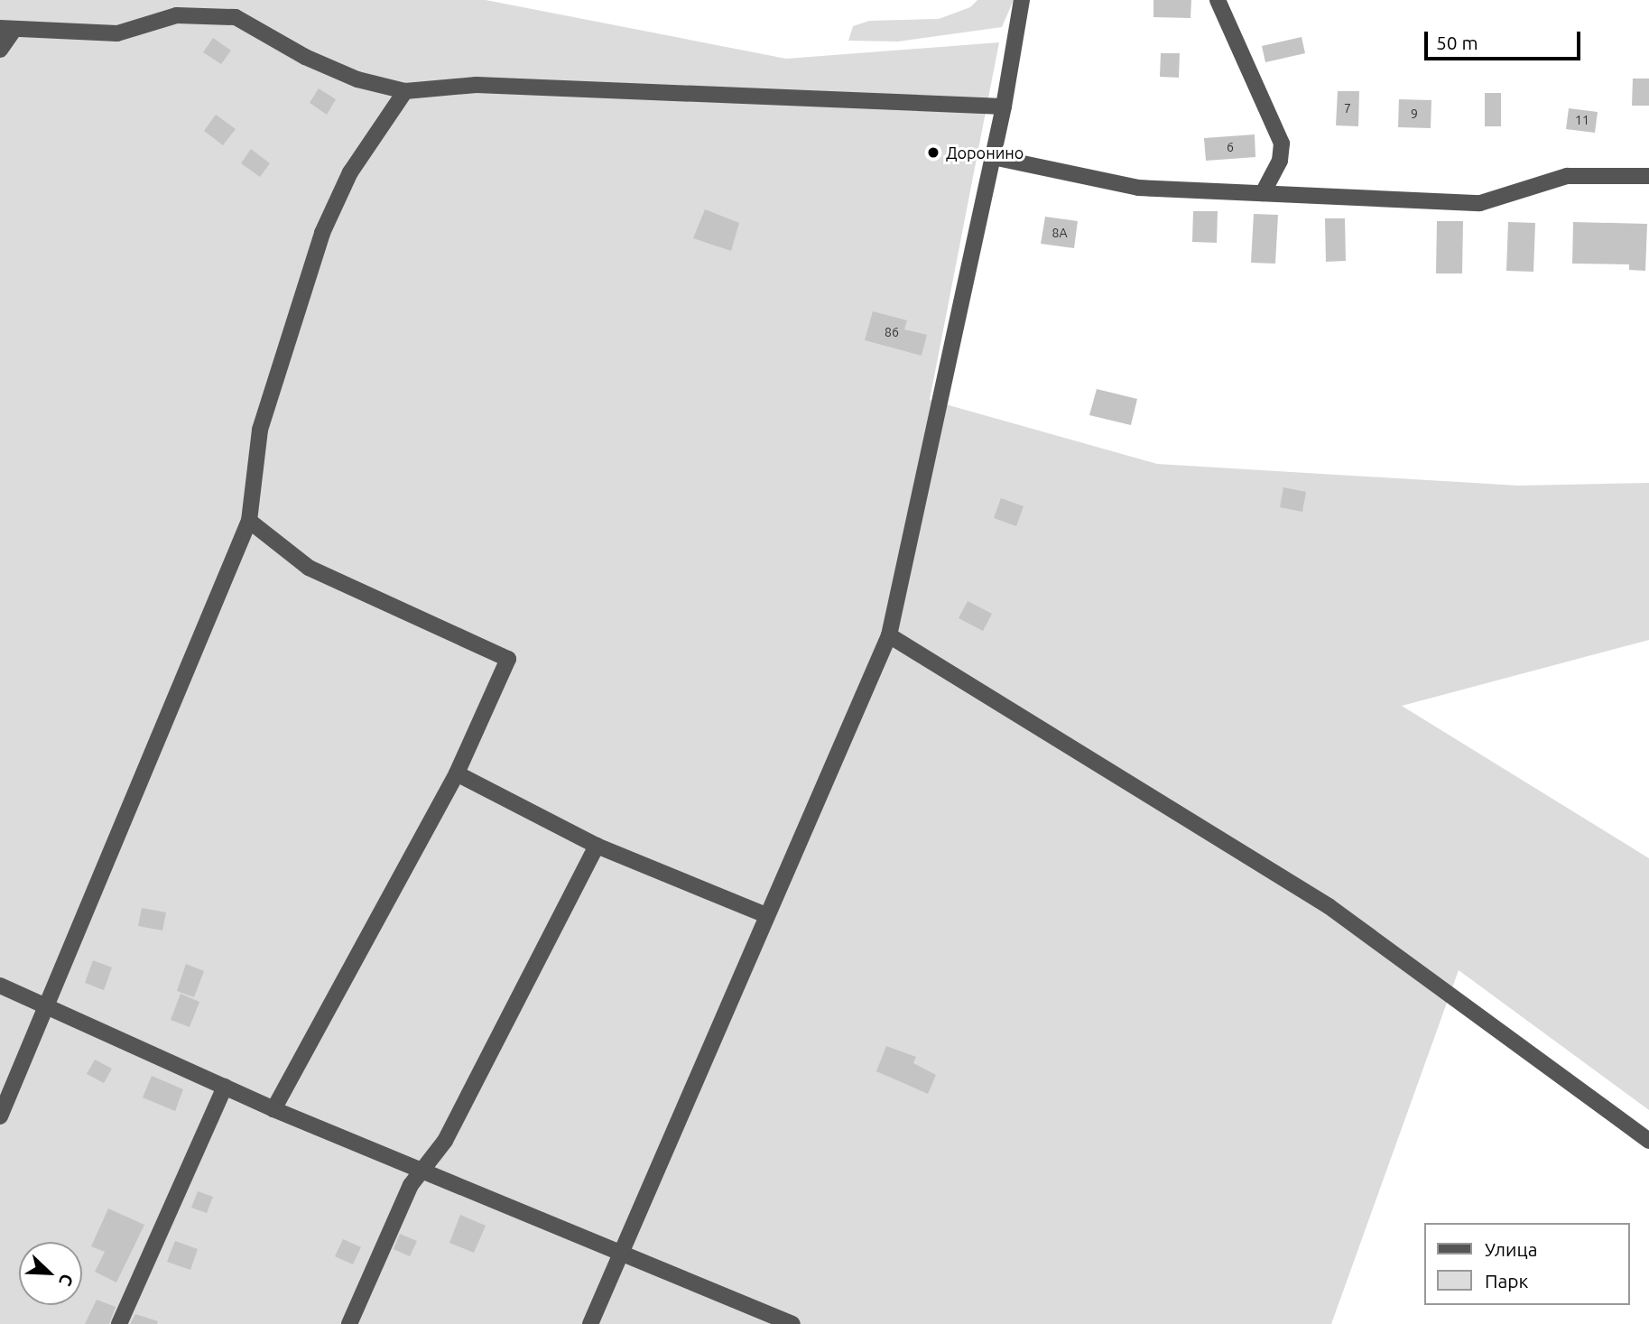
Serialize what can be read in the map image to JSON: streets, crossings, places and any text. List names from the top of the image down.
{
  "places": ["Доронино"],
  "house_numbers": [
    "7",
    "9",
    "11",
    "6",
    "8А",
    "86"
  ],
  "legend": ["Улица", "Парк"],
  "scale_bar": "50 m",
  "north": "bottom right"
}
